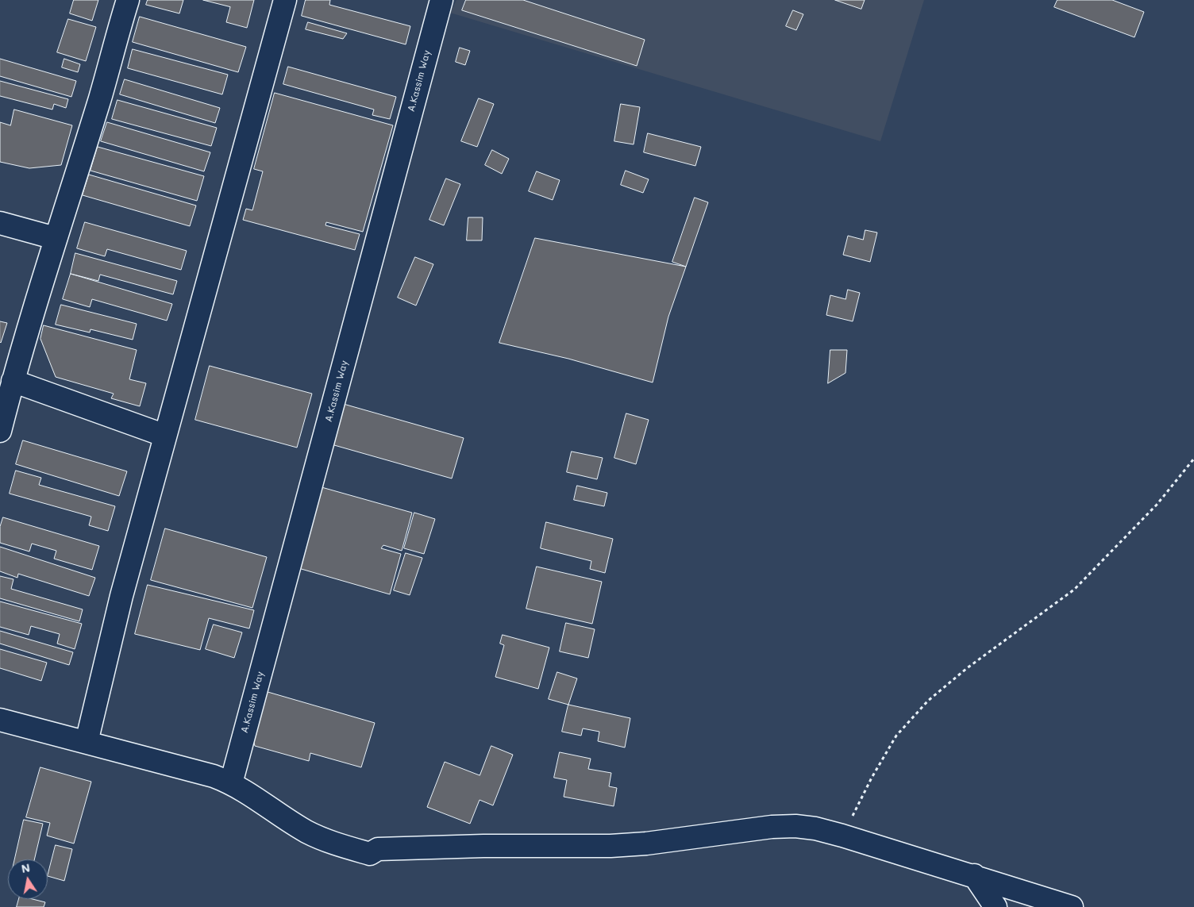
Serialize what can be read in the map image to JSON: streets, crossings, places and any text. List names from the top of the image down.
{
  "streets": {
    "street": ["A.Kassim Way"]
  },
  "north": "top"
}
